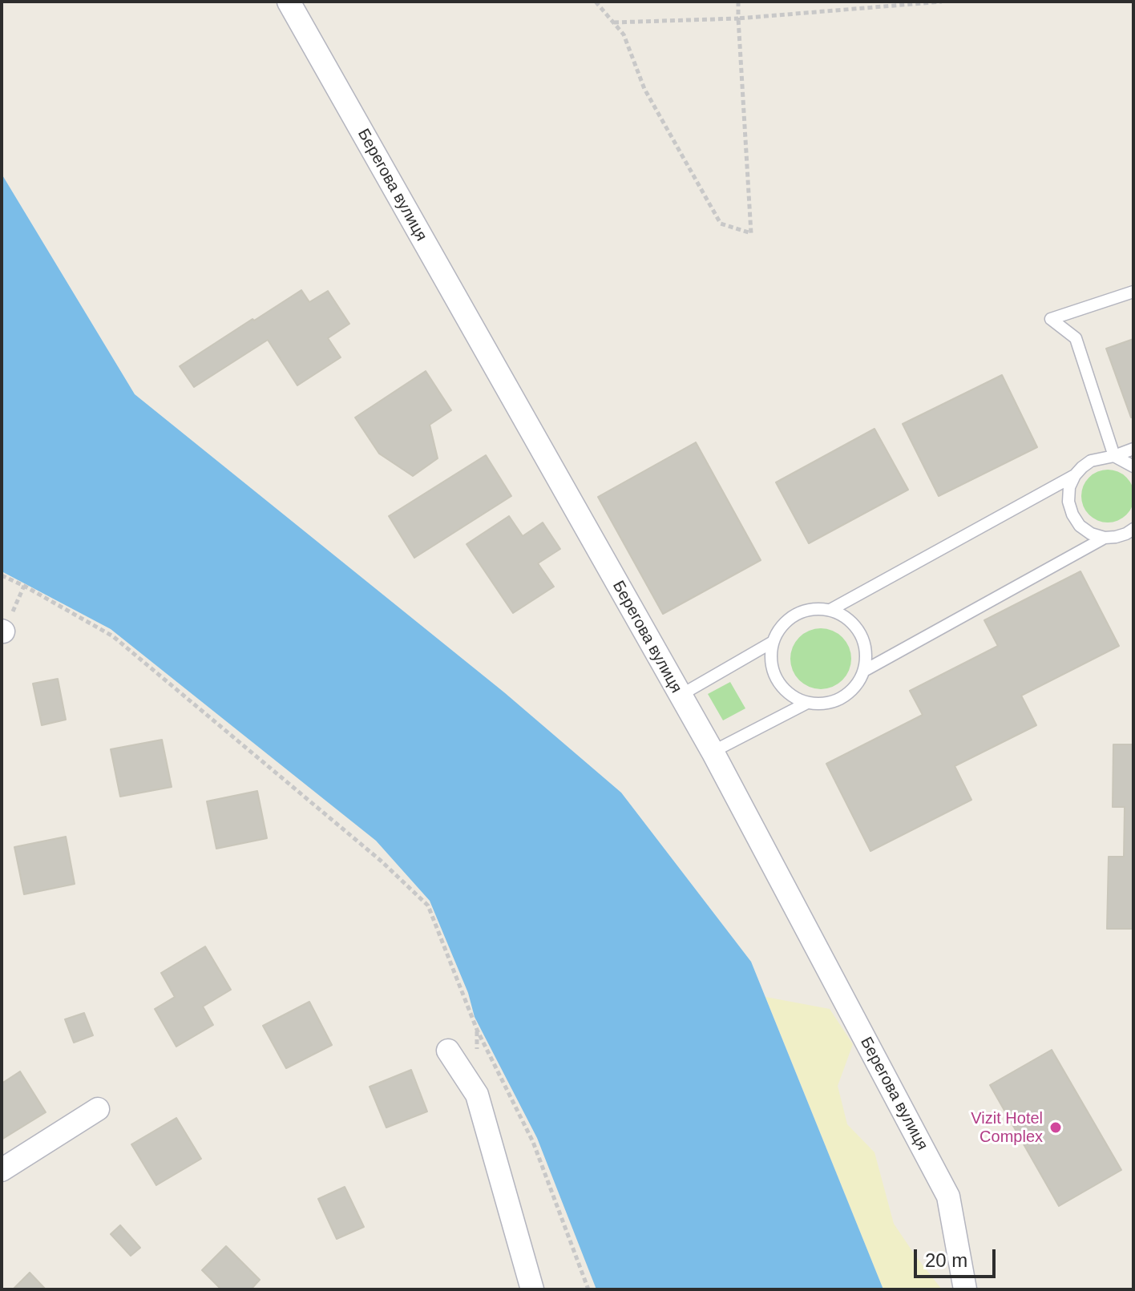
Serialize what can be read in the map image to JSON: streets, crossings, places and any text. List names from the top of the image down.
{
  "streets": {
    "street": ["Берегова вулиця"]
  },
  "places": ["Vizit Hotel Complex"],
  "scale_bar": "20 m"
}
